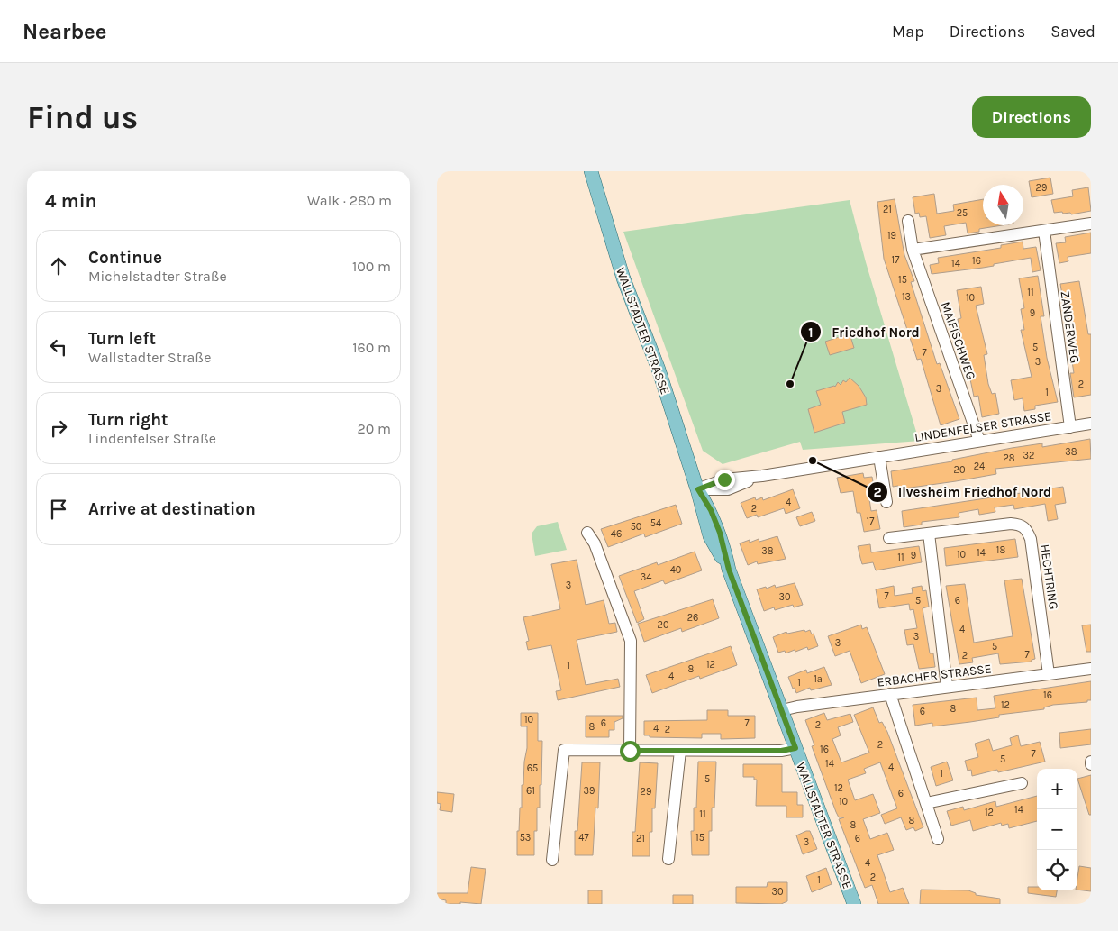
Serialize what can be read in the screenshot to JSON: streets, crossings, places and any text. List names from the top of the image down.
{
  "streets": {
    "main road": ["WALLSTADTER STRASSE"],
    "street": [
      "ZANDERWEG",
      "MAIFISCHWEG",
      "LINDENFELSER STRASSE",
      "HECHTRING",
      "ERBACHER STRASSE"
    ]
  },
  "crossings": [
    ["ZANDERWEG", "LINDENFELSER STRASSE"],
    ["WALLSTADTER STRASSE", "LINDENFELSER STRASSE"],
    ["WALLSTADTER STRASSE", "ERBACHER STRASSE"],
    ["MAIFISCHWEG", "LINDENFELSER STRASSE"],
    ["HECHTRING", "ERBACHER STRASSE"]
  ],
  "places": ["Friedhof Nord", "Ilvesheim Friedhof Nord"],
  "house_numbers": [
    "29",
    "21",
    "25",
    "19",
    "17",
    "16",
    "14",
    "15",
    "11",
    "13",
    "10",
    "9",
    "5",
    "7",
    "3",
    "2",
    "3",
    "1",
    "38",
    "32",
    "28",
    "24",
    "20",
    "4",
    "2",
    "17",
    "54",
    "50",
    "46",
    "18",
    "38",
    "14",
    "10",
    "9",
    "11",
    "40",
    "34",
    "3",
    "7",
    "30",
    "5",
    "6",
    "26",
    "20",
    "4",
    "3",
    "3",
    "5",
    "7",
    "2",
    "12",
    "1",
    "8",
    "4",
    "1a",
    "1",
    "16",
    "12",
    "8",
    "6",
    "10",
    "6",
    "7",
    "2",
    "8",
    "4",
    "2",
    "2",
    "16",
    "7",
    "5",
    "14",
    "4",
    "65",
    "1",
    "5",
    "12",
    "61",
    "39",
    "29",
    "6",
    "10",
    "14",
    "12",
    "11",
    "8",
    "8",
    "53",
    "47",
    "15",
    "21",
    "6",
    "3",
    "4",
    "2",
    "1",
    "30"
  ],
  "north": "top",
  "page": {
    "header": "Nearbee",
    "nav": ["Map", "Directions", "Saved"],
    "buttons": "Directions",
    "title": "Find us",
    "heading": ["4 min", "Walk · 280 m"],
    "list": [
      ["Continue", "Michelstadter Straße", "100 m"],
      ["Turn left", "Wallstadter Straße", "160 m"],
      ["Turn right", "Lindenfelser Straße", "20 m"],
      "Arrive at destination"
    ],
    "map_buttons": ["+", "−"]
  }
}
